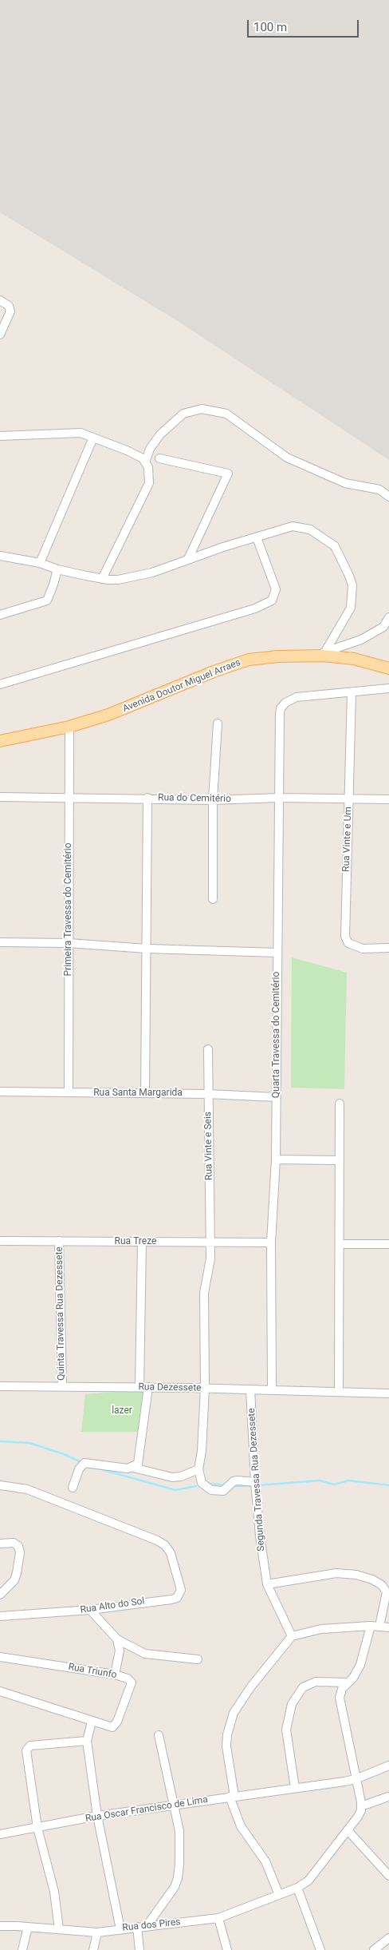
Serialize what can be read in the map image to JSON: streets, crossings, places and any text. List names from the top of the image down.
{
  "streets": {
    "main road": ["Avenida Doutor Miguel Arraes"],
    "street": [
      "Rua do Cemitério",
      "Rua Vinte e Um",
      "Primeira Travessa do Cemitério",
      "Quarta Travessa do Cemitério",
      "Rua Santa Margarida",
      "Rua Vinte e Seis",
      "Rua Treze",
      "Quinta Travessa Rua Dezessete",
      "Rua Dezessete",
      "Segunda Travessa Rua Dezessete",
      "Rua Alto do Sol",
      "Rua Triunfo",
      "Rua Oscar Francisco de Lima",
      "Rua dos Pires"
    ]
  },
  "crossings": [
    ["Avenida Doutor Miguel Arraes", "Primeira Travessa do Cemitério"],
    ["Rua do Cemitério", "Rua Vinte e Um"],
    ["Rua do Cemitério", "Primeira Travessa do Cemitério"],
    ["Rua do Cemitério", "Quarta Travessa do Cemitério"],
    ["Rua Vinte e Um", "Quarta Travessa do Cemitério"],
    ["Primeira Travessa do Cemitério", "Rua Santa Margarida"],
    ["Quarta Travessa do Cemitério", "Rua Santa Margarida"],
    ["Quarta Travessa do Cemitério", "Rua Treze"],
    ["Quarta Travessa do Cemitério", "Rua Dezessete"],
    ["Rua Santa Margarida", "Rua Vinte e Seis"],
    ["Rua Vinte e Seis", "Rua Treze"],
    ["Rua Vinte e Seis", "Rua Dezessete"],
    ["Rua Treze", "Quinta Travessa Rua Dezessete"],
    ["Quinta Travessa Rua Dezessete", "Rua Dezessete"],
    ["Rua Dezessete", "Segunda Travessa Rua Dezessete"]
  ],
  "parks": ["lazer"],
  "scale_bar": "100 m"
}
